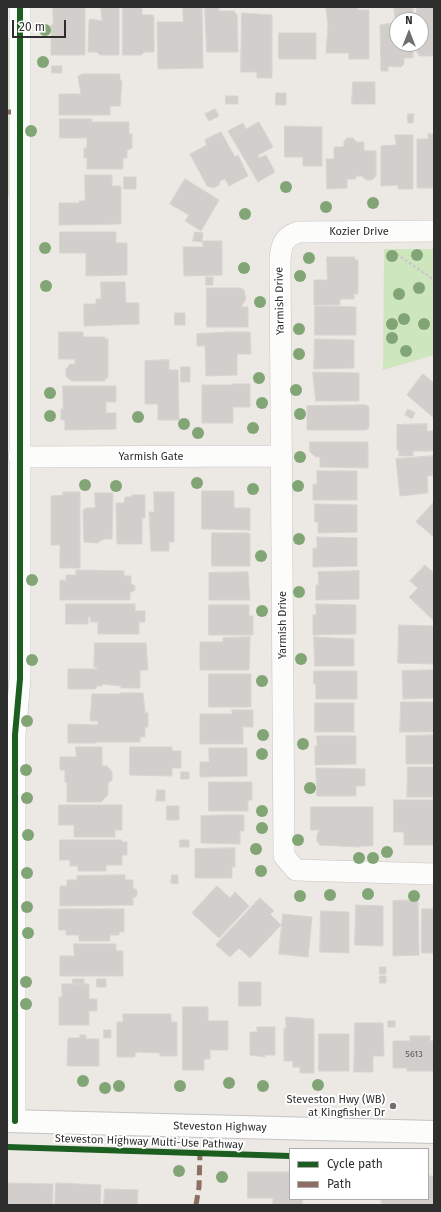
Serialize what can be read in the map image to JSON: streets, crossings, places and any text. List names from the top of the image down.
{
  "streets": {
    "main road": ["Steveston Highway"],
    "street": ["Kozier Drive", "Yarmish Drive", "Yarmish Gate"],
    "cycle path": ["Steveston Highway Multi-Use Pathway"]
  },
  "crossings": [
    ["Kozier Drive", "Yarmish Drive"],
    ["Yarmish Drive", "Yarmish Gate"]
  ],
  "places": ["Steveston Hwy (WB) at Kingfisher Dr"],
  "house_numbers": ["5613"],
  "legend": ["Cycle path", "Path"],
  "scale_bar": "20 m",
  "north": "top"
}
